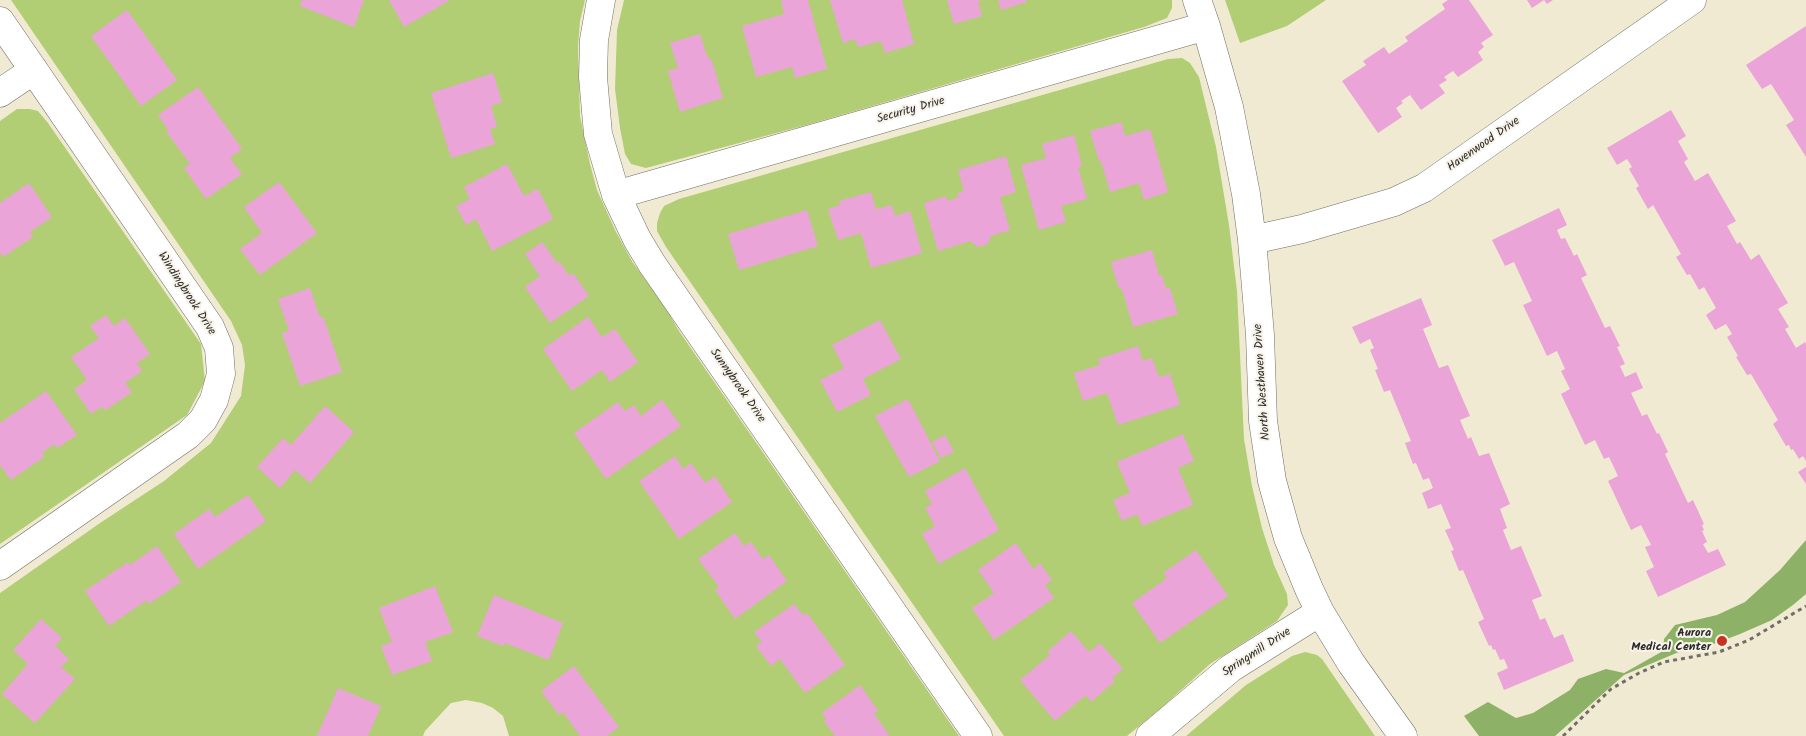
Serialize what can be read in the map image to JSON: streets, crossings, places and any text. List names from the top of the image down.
{
  "streets": {
    "street": [
      "Security Drive",
      "Havenwood Drive",
      "Windingbrook Drive",
      "North Westhaven Drive",
      "Sunnybrook Drive",
      "Springmill Drive"
    ]
  },
  "crossings": [
    ["Security Drive", "North Westhaven Drive"],
    ["Security Drive", "Sunnybrook Drive"],
    ["Havenwood Drive", "North Westhaven Drive"],
    ["North Westhaven Drive", "Springmill Drive"]
  ],
  "places": ["Aurora Medical Center"]
}
